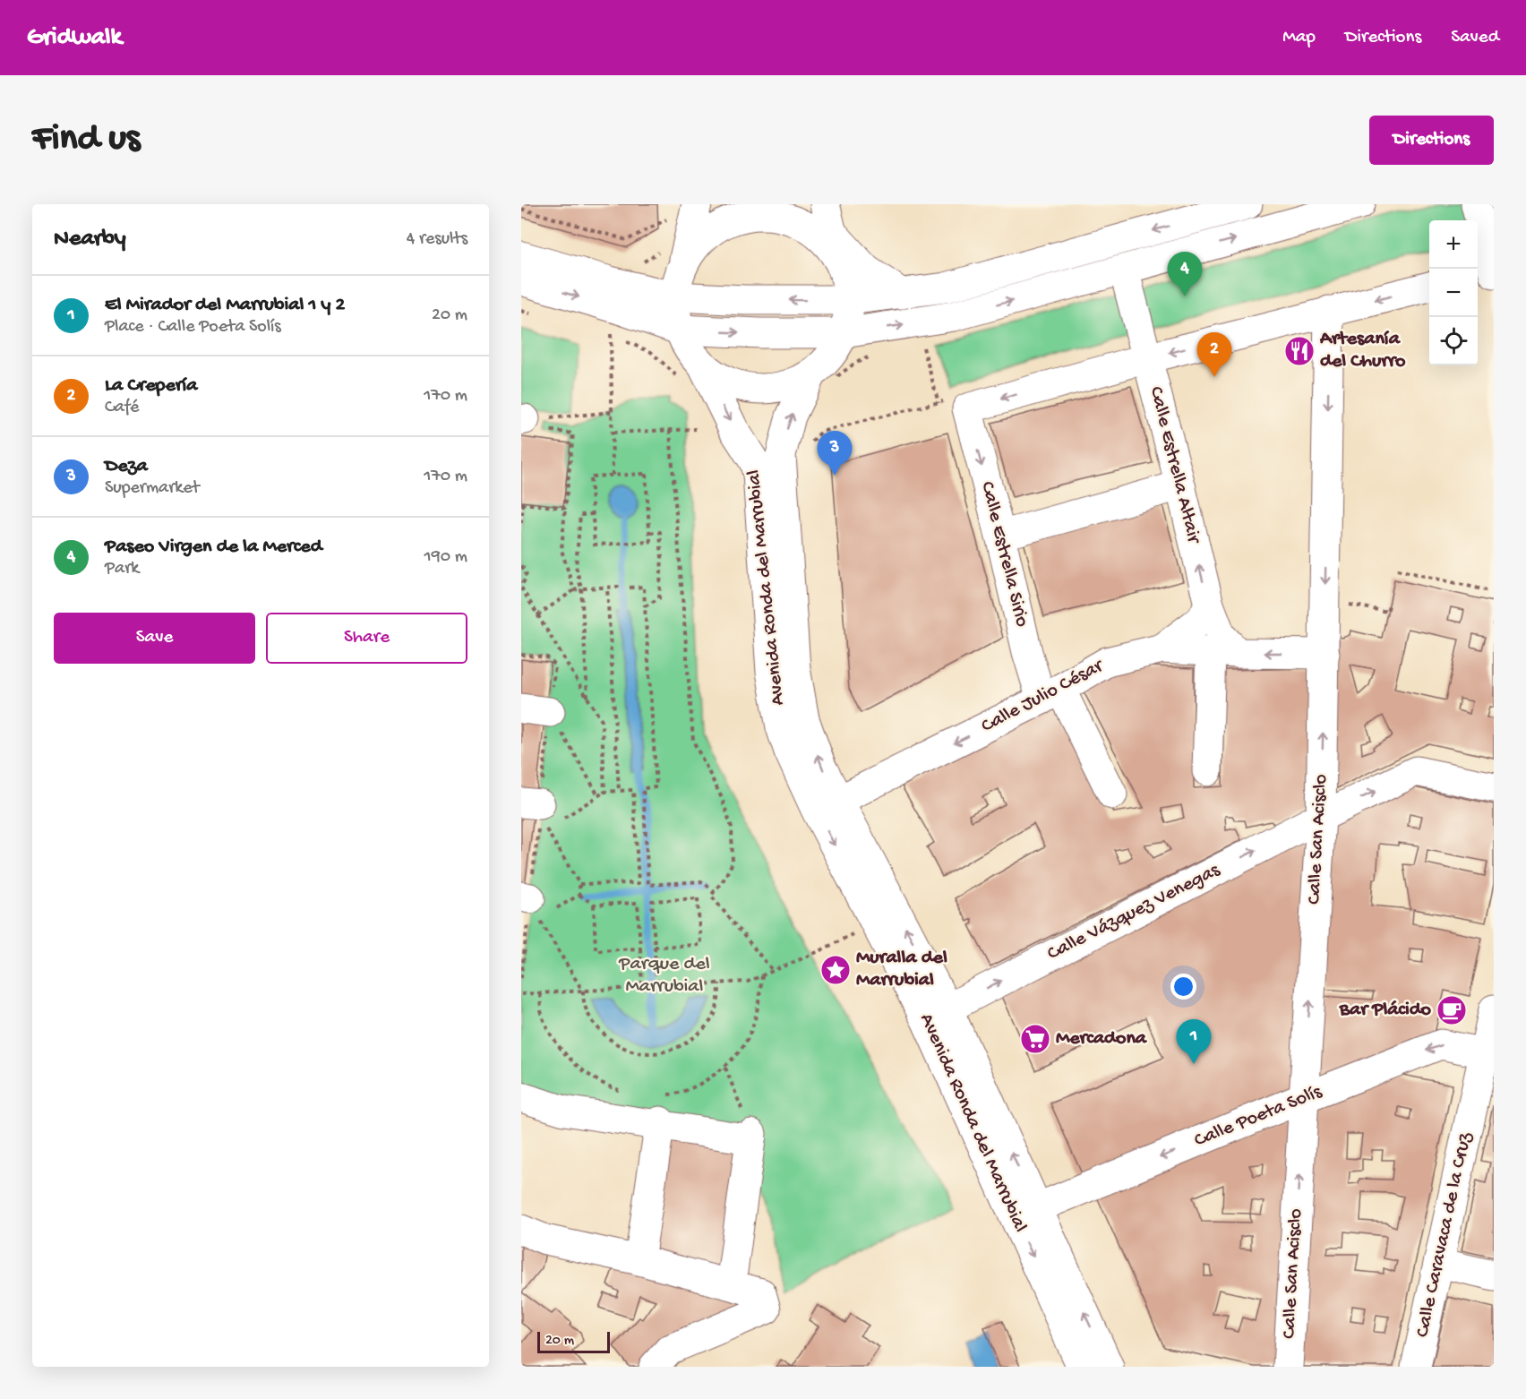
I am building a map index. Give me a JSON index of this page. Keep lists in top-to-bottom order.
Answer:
{
  "streets": {
    "street": [
      "Calle Estrella Altair",
      "Calle Estrella Sirio",
      "Avenida Ronda del Marrubial",
      "Calle Julio César",
      "Calle San Acisclo",
      "Calle Vázquez Venegas",
      "Calle Poeta Solís",
      "Calle Caravaca de la Cruz"
    ]
  },
  "crossings": [
    ["Calle Estrella Altair", "Calle Julio César"],
    ["Calle Estrella Sirio", "Calle Julio César"],
    ["Avenida Ronda del Marrubial", "Calle Julio César"],
    ["Avenida Ronda del Marrubial", "Calle Vázquez Venegas"],
    ["Avenida Ronda del Marrubial", "Calle Poeta Solís"],
    ["Calle Julio César", "Calle San Acisclo"],
    ["Calle San Acisclo", "Calle Vázquez Venegas"],
    ["Calle San Acisclo", "Calle Poeta Solís"],
    ["Calle Poeta Solís", "Calle Caravaca de la Cruz"]
  ],
  "one_way": ["Calle Julio César", "Calle Vázquez Venegas", "Calle Poeta Solís"],
  "parks": ["Parque del Marrubial"],
  "places": {
    "restaurant": ["Artesanía del Churro"],
    "place": ["Muralla del Marrubial"],
    "cafe": ["Bar Plácido"],
    "supermarket": ["Mercadona"]
  },
  "scale_bar": "20 m",
  "page": {
    "header": "Gridwalk",
    "nav": ["Map", "Directions", "Saved"],
    "buttons": [
      "Directions",
      ["Save", "Share"]
    ],
    "title": "Find us",
    "heading": ["Nearby", "4 results"],
    "map_buttons": ["+", "−"],
    "pins": [
      "4",
      "2",
      "3",
      "1"
    ],
    "list": [
      {
        "mark": "1",
        "name": "El Mirador del Marrubial 1 y 2",
        "note": "Place · Calle Poeta Solís",
        "value": "20 m"
      },
      {
        "mark": "2",
        "name": "La Crepería",
        "note": "Café",
        "value": "170 m"
      },
      {
        "mark": "3",
        "name": "Deza",
        "note": "Supermarket",
        "value": "170 m"
      },
      {
        "mark": "4",
        "name": "Paseo Virgen de la Merced",
        "note": "Park",
        "value": "190 m"
      }
    ],
    "scale": "20 m"
  }
}
